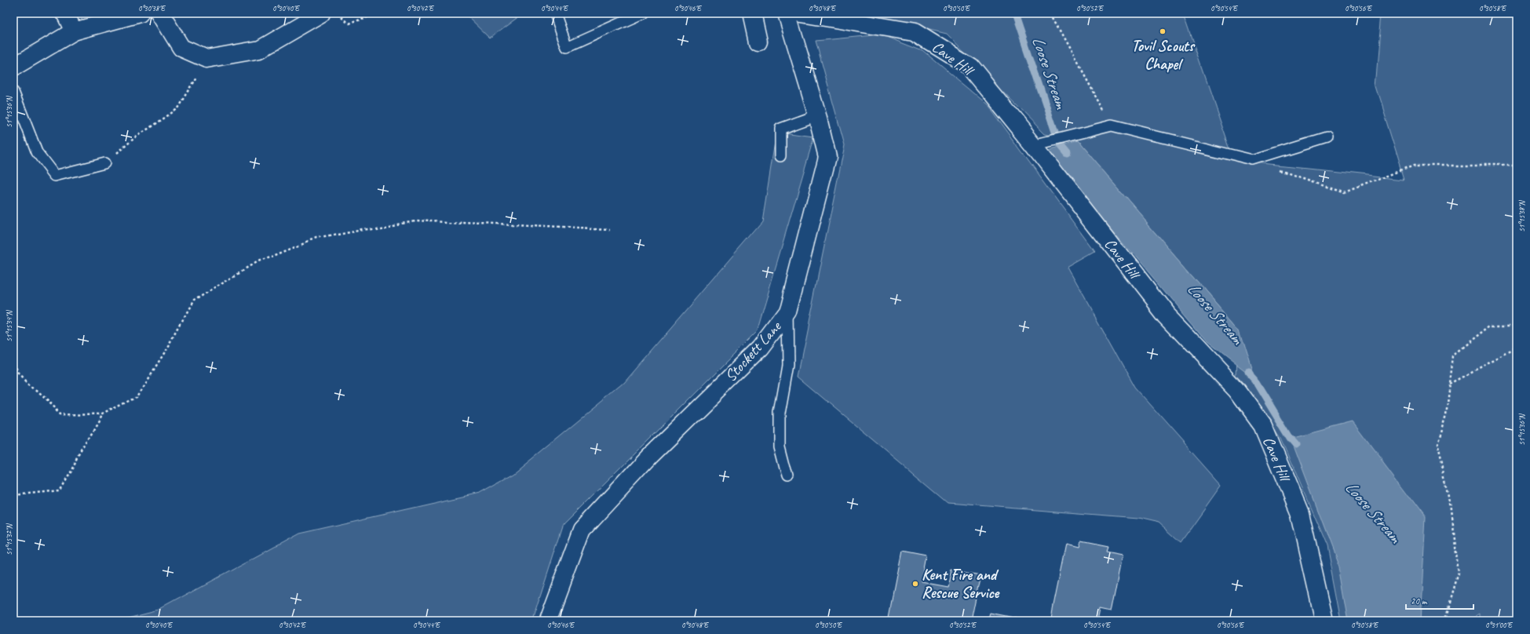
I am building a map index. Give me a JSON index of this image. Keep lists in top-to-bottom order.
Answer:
{
  "streets": {
    "street": ["Cave Hill", "Stockett Lane"]
  },
  "water": ["Loose Stream"],
  "places": ["Tovil Scouts Chapel", "Kent Fire and Rescue Service"],
  "scale_bar": "20 m",
  "coordinates": [
    "0°30'38\"E",
    "0°30'40\"E",
    "0°30'42\"E",
    "0°30'44\"E",
    "0°30'46\"E",
    "0°30'48\"E",
    "0°30'50\"E",
    "0°30'52\"E",
    "0°30'54\"E",
    "0°30'56\"E",
    "0°30'58\"E",
    "51°15'36\"N",
    "51°15'38\"N",
    "51°15'34\"N",
    "51°15'32\"N",
    "0°31'00\"E"
  ]
}
